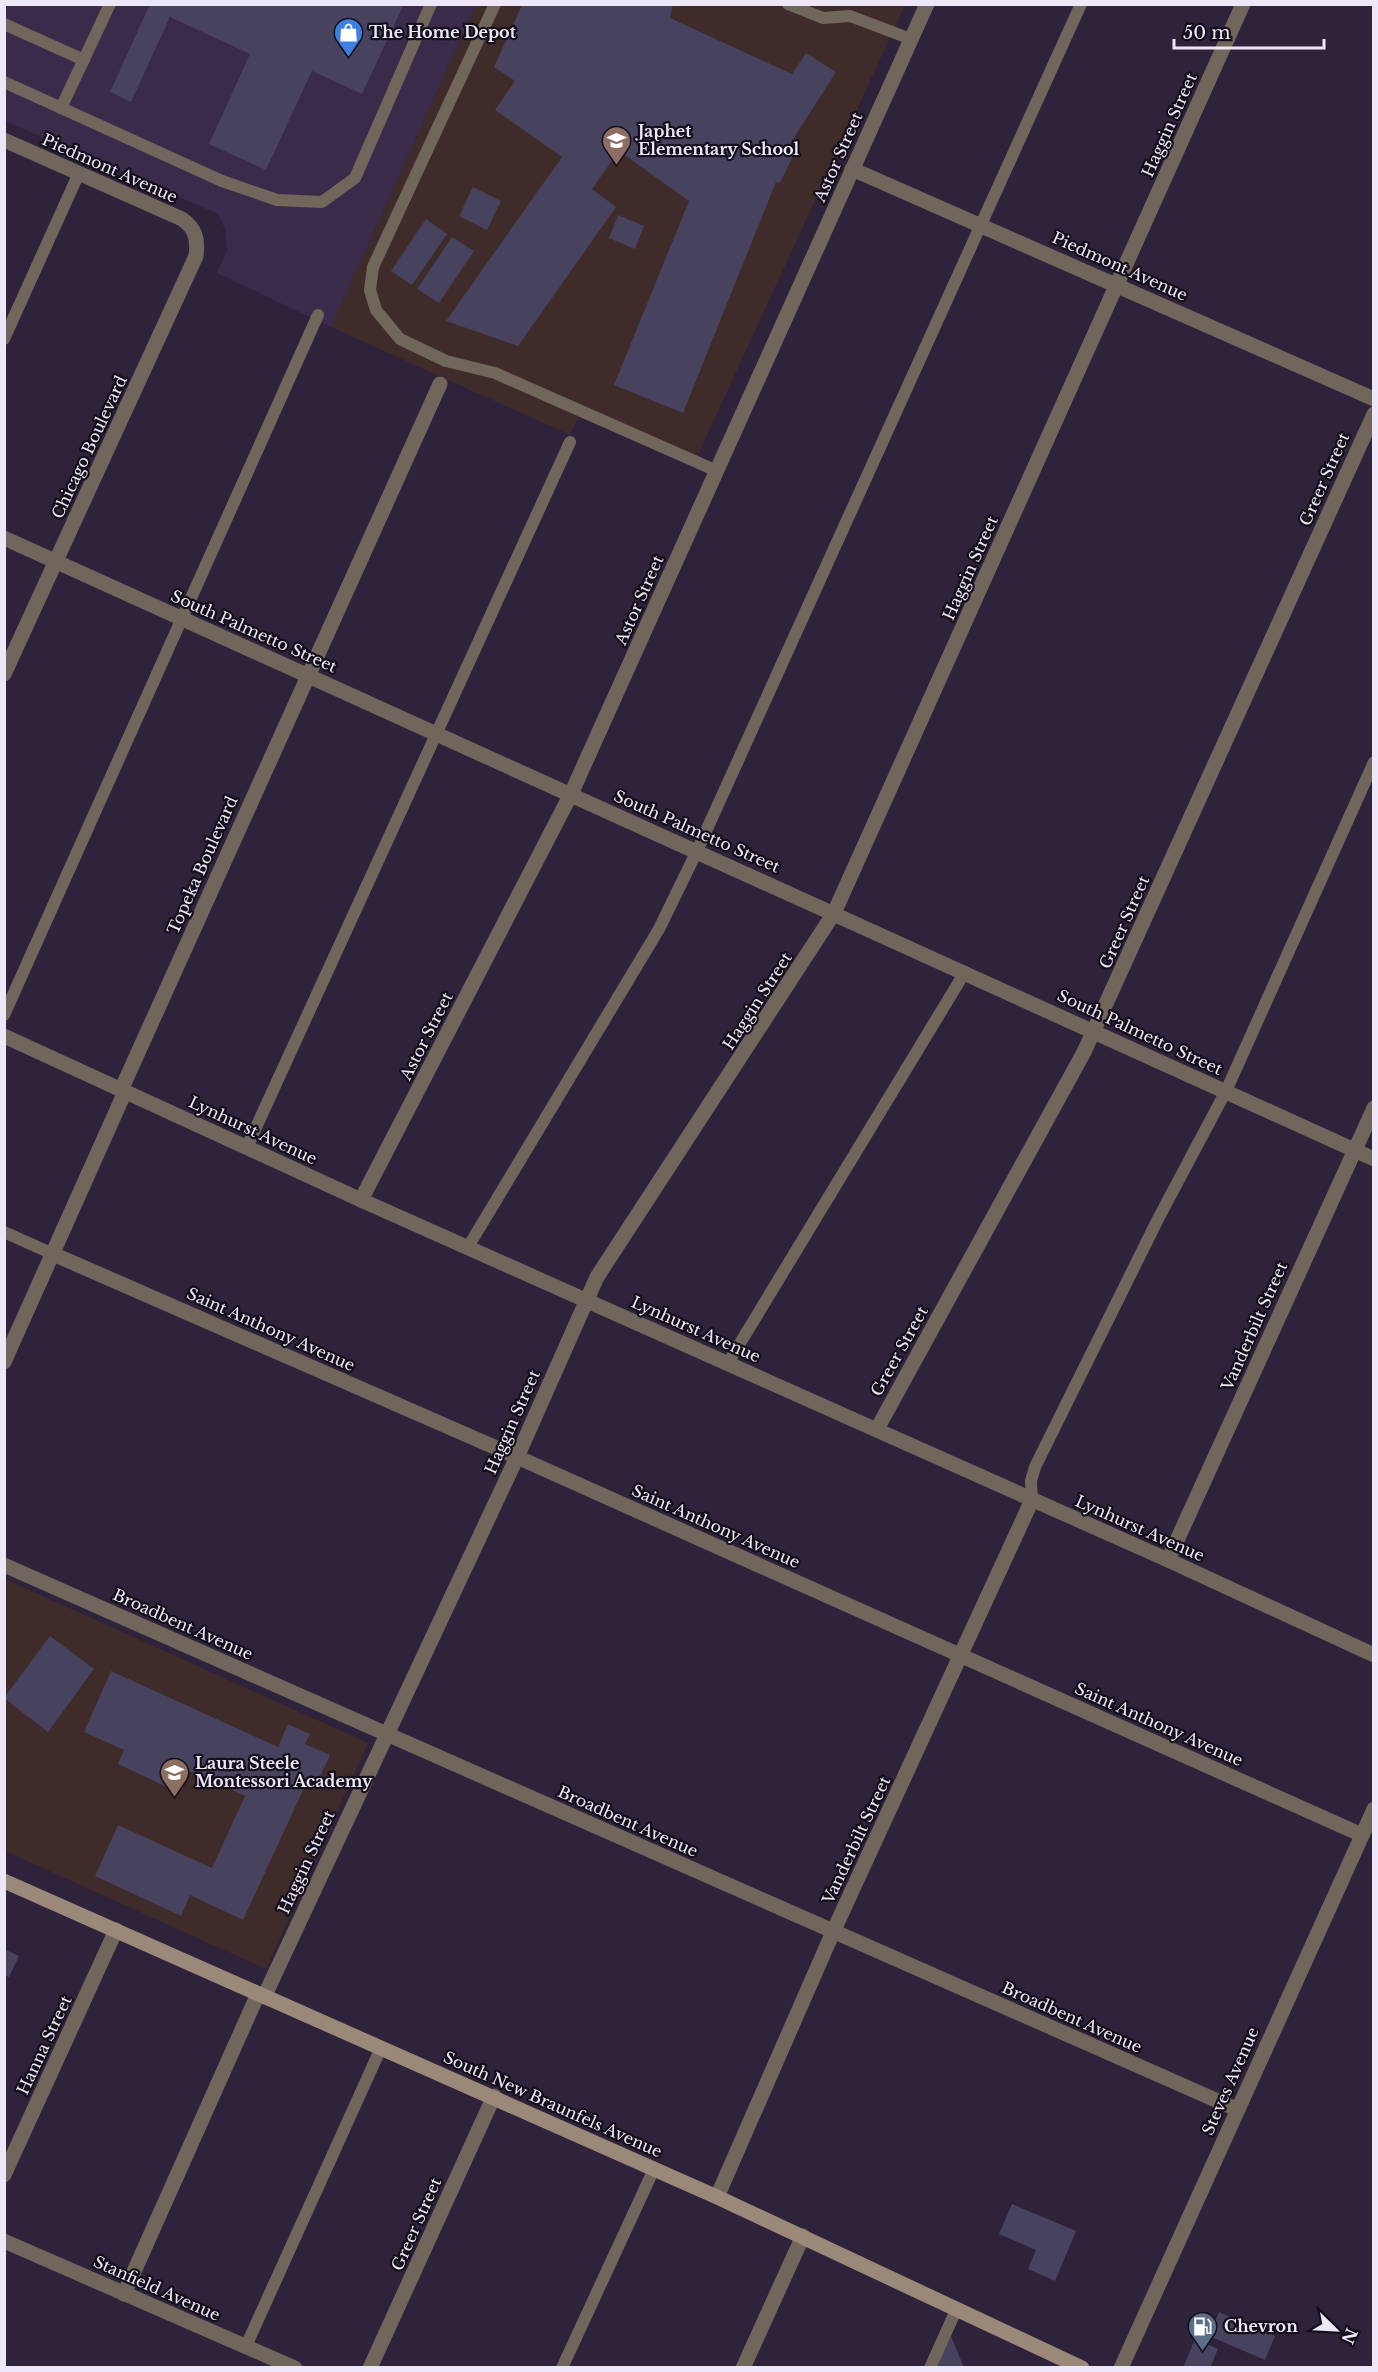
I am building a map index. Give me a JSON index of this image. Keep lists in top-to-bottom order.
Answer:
{
  "streets": {
    "main road": ["South New Braunfels Avenue"],
    "street": [
      "Haggin Street",
      "Astor Street",
      "Piedmont Avenue",
      "Chicago Boulevard",
      "Greer Street",
      "South Palmetto Street",
      "Topeka Boulevard",
      "Lynhurst Avenue",
      "Vanderbilt Street",
      "Saint Anthony Avenue",
      "Broadbent Avenue",
      "Hanna Street",
      "Steves Avenue",
      "Stanfield Avenue"
    ]
  },
  "crossings": [
    ["Haggin Street", "Piedmont Avenue"],
    ["Haggin Street", "South Palmetto Street"],
    ["Haggin Street", "Lynhurst Avenue"],
    ["Haggin Street", "Saint Anthony Avenue"],
    ["Haggin Street", "Broadbent Avenue"],
    ["Haggin Street", "South New Braunfels Avenue"],
    ["Haggin Street", "Stanfield Avenue"],
    ["Astor Street", "Piedmont Avenue"],
    ["Astor Street", "South Palmetto Street"],
    ["Astor Street", "Lynhurst Avenue"],
    ["Piedmont Avenue", "Chicago Boulevard"],
    ["Chicago Boulevard", "South Palmetto Street"],
    ["Greer Street", "South Palmetto Street"],
    ["Greer Street", "Lynhurst Avenue"],
    ["Greer Street", "South New Braunfels Avenue"],
    ["South Palmetto Street", "Topeka Boulevard"],
    ["South Palmetto Street", "Vanderbilt Street"],
    ["Topeka Boulevard", "Lynhurst Avenue"],
    ["Topeka Boulevard", "Saint Anthony Avenue"],
    ["Lynhurst Avenue", "Vanderbilt Street"],
    ["Vanderbilt Street", "Saint Anthony Avenue"],
    ["Vanderbilt Street", "Broadbent Avenue"],
    ["Vanderbilt Street", "South New Braunfels Avenue"],
    ["Saint Anthony Avenue", "Steves Avenue"],
    ["Broadbent Avenue", "Steves Avenue"],
    ["Hanna Street", "South New Braunfels Avenue"]
  ],
  "places": {
    "shop": ["The Home Depot"],
    "school or university": ["Japhet Elementary School", "Laura Steele Montessori Academy"],
    "fuel station": ["Chevron"]
  },
  "scale_bar": "50 m",
  "north": "bottom right"
}
